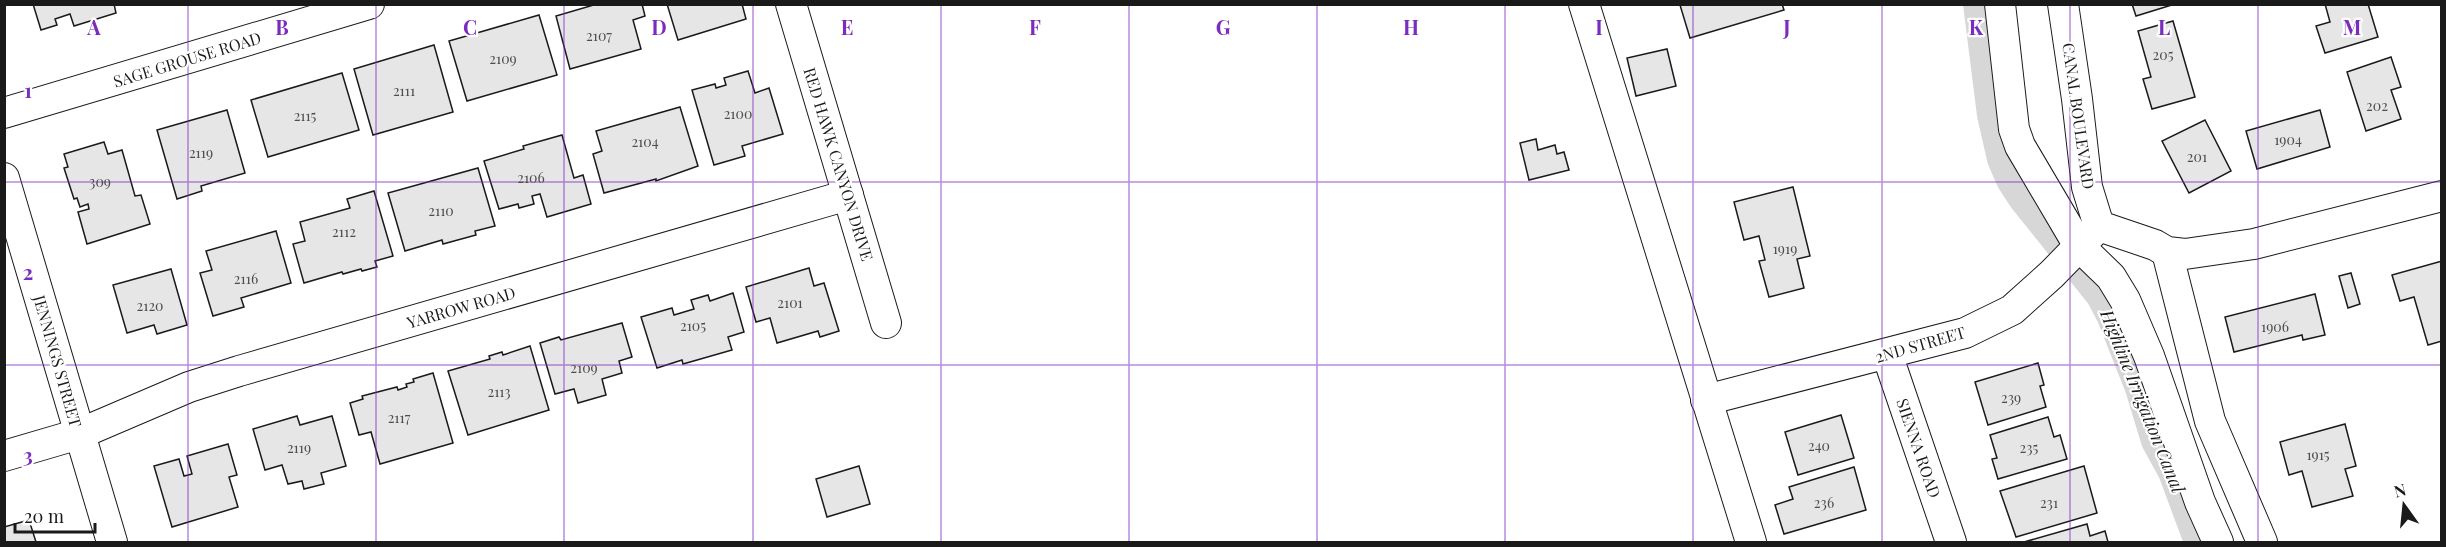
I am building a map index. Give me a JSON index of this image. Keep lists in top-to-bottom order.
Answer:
{
  "streets": {
    "street": [
      "SAGE GROUSE ROAD",
      "CANAL BOULEVARD",
      "RED HAWK CANYON DRIVE",
      "YARROW ROAD",
      "2ND STREET",
      "JENNINGS STREET",
      "SIENNA ROAD"
    ]
  },
  "crossings": [
    ["CANAL BOULEVARD", "2ND STREET"],
    ["RED HAWK CANYON DRIVE", "YARROW ROAD"],
    ["YARROW ROAD", "JENNINGS STREET"],
    ["2ND STREET", "SIENNA ROAD"]
  ],
  "water": ["Highline Irrigation Canal"],
  "house_numbers": [
    "2107",
    "205",
    "2109",
    "2111",
    "202",
    "2100",
    "2115",
    "1904",
    "2104",
    "2119",
    "201",
    "2106",
    "309",
    "2110",
    "2112",
    "1919",
    "2116",
    "2101",
    "2120",
    "2105",
    "1906",
    "2109",
    "2113",
    "239",
    "2117",
    "240",
    "2119",
    "235",
    "1915",
    "236",
    "231"
  ],
  "scale_bar": "20 m",
  "north": "top",
  "grid": {
    "columns": [
      "A",
      "B",
      "C",
      "D",
      "E",
      "F",
      "G",
      "H",
      "I",
      "J",
      "K",
      "L",
      "M"
    ],
    "rows": ["1", "2", "3"]
  }
}
